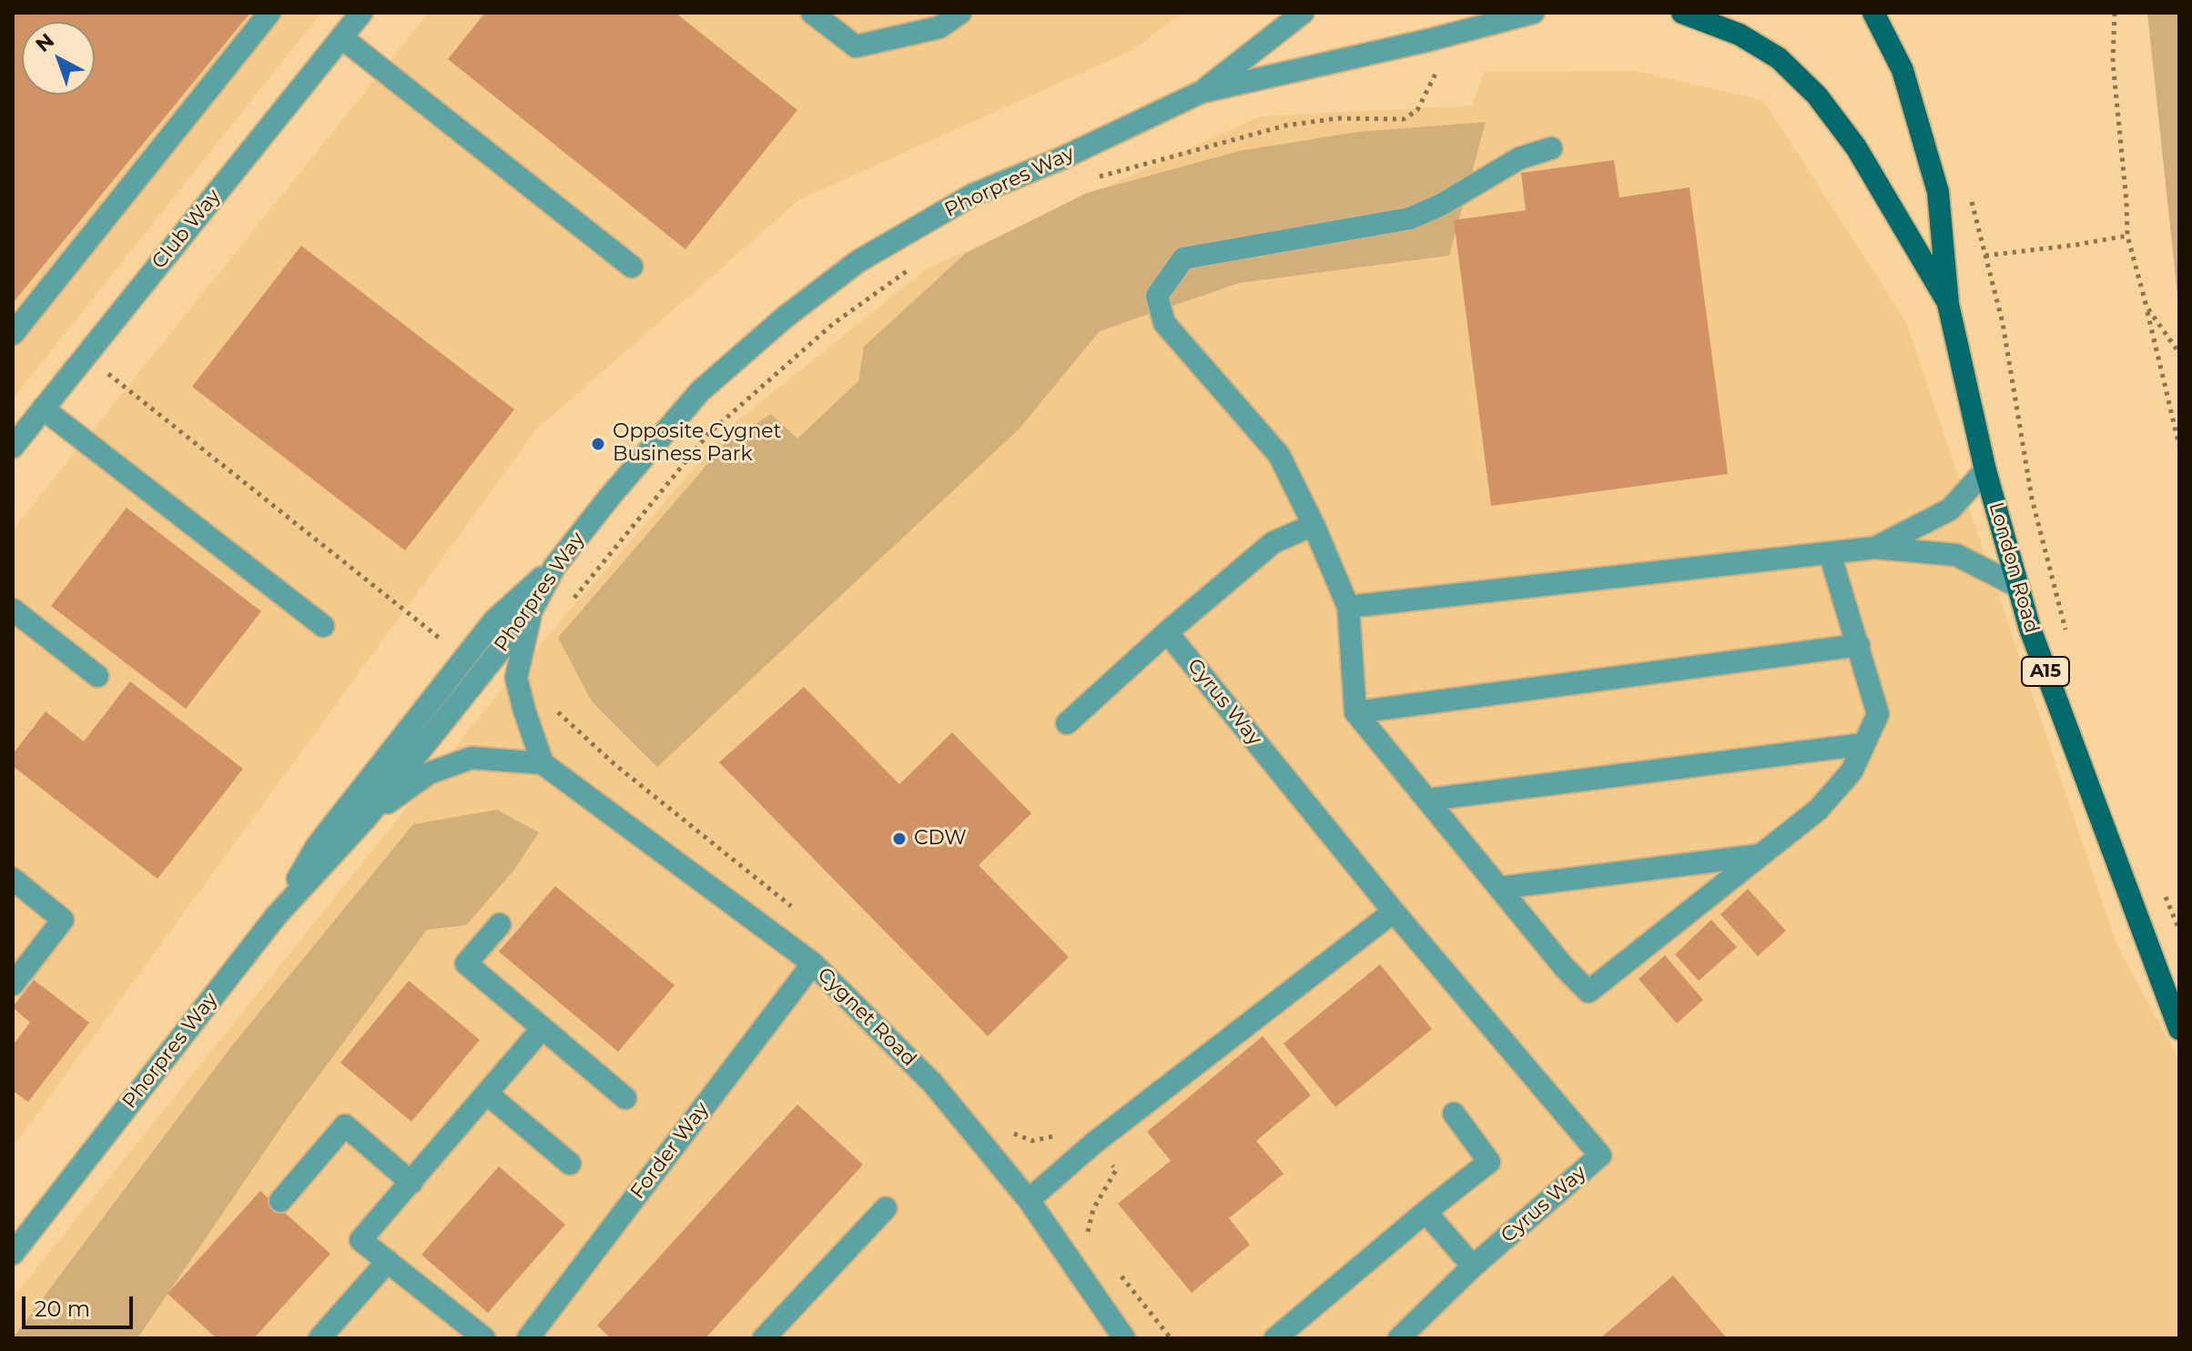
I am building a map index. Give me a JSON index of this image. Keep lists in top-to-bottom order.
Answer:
{
  "streets": {
    "main road": ["London Road", "A15"],
    "street": [
      "Phorpres Way",
      "Club Way",
      "Cyrus Way",
      "Cygnet Road",
      "Forder Way"
    ]
  },
  "crossings": [
    ["Cygnet Road", "Forder Way"]
  ],
  "places": ["Opposite Cygnet Business Park", "CDW"],
  "scale_bar": "20 m",
  "north": "top left"
}
